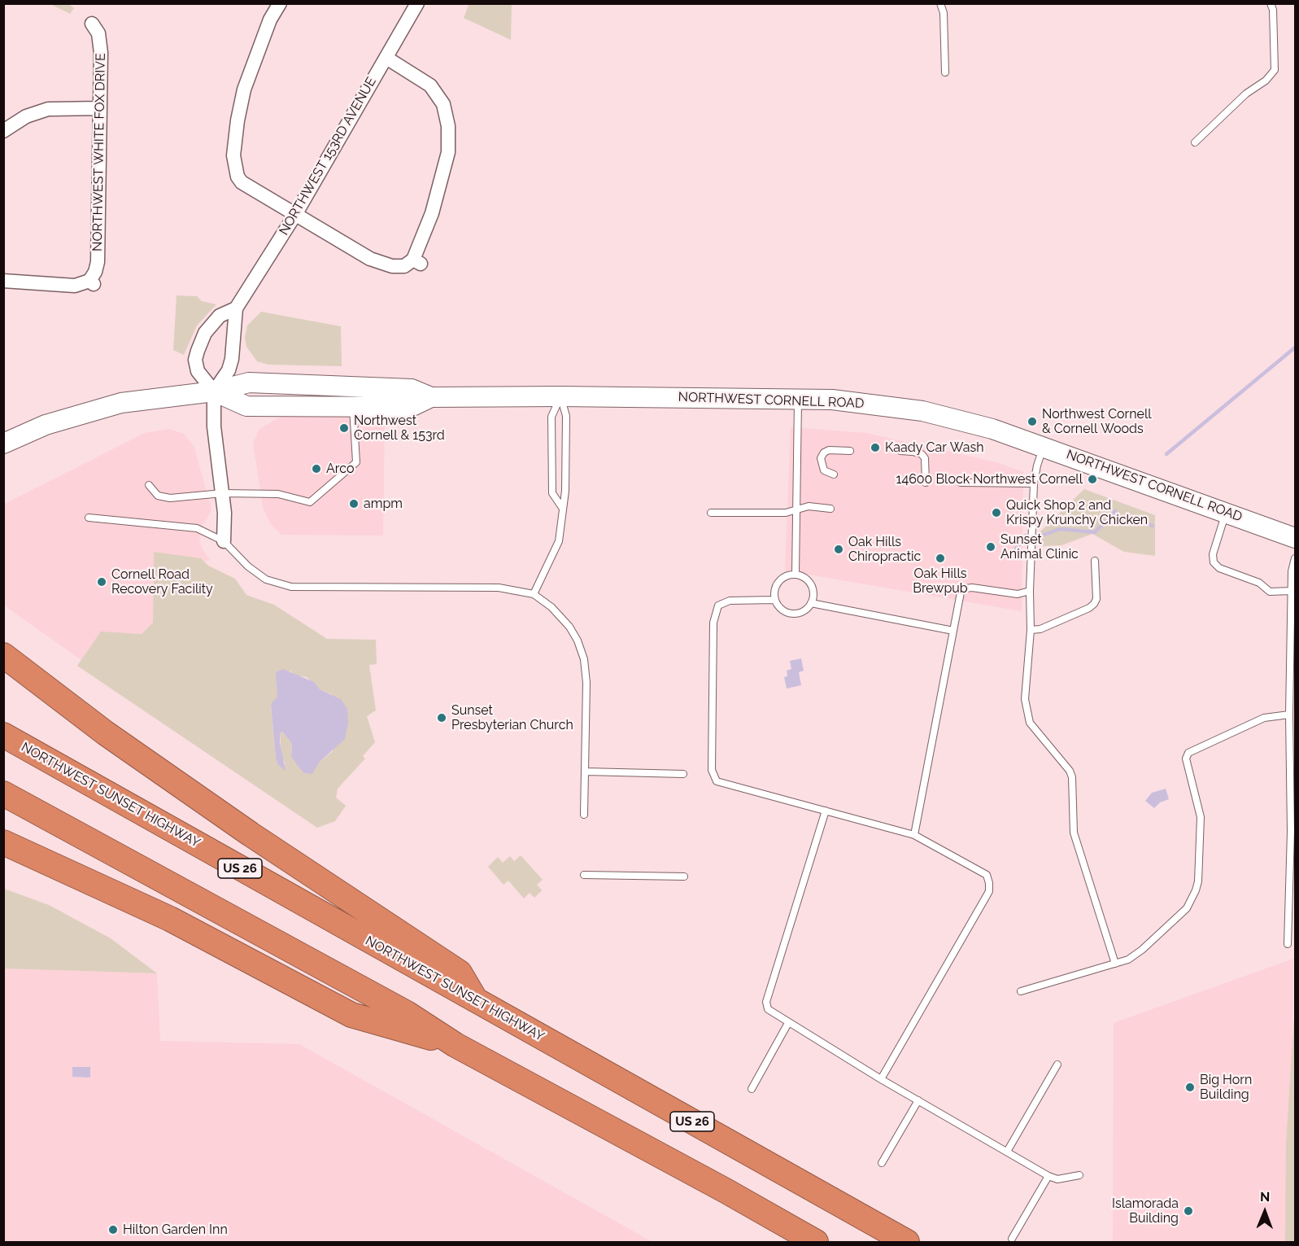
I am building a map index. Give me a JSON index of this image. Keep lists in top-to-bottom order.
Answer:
{
  "streets": {
    "highway": ["NORTHWEST SUNSET HIGHWAY", "US 26"],
    "main road": ["NORTHWEST CORNELL ROAD"],
    "street": ["NORTHWEST WHITE FOX DRIVE", "NORTHWEST 153RD AVENUE"]
  },
  "crossings": [
    ["NORTHWEST 153RD AVENUE", "NORTHWEST CORNELL ROAD"]
  ],
  "places": [
    "Northwest Cornell & Cornell Woods",
    "Northwest Cornell & 153rd",
    "Kaady Car Wash",
    "Arco",
    "14600 Block Northwest Cornell",
    "ampm",
    "Quick Shop 2 and Krispy Krunchy Chicken",
    "Sunset Animal Clinic",
    "Oak Hills Chiropractic",
    "Oak Hills Brewpub",
    "Cornell Road Recovery Facility",
    "Sunset Presbyterian Church",
    "Big Horn Building",
    "Islamorada Building",
    "Hilton Garden Inn"
  ],
  "north": "top"
}
